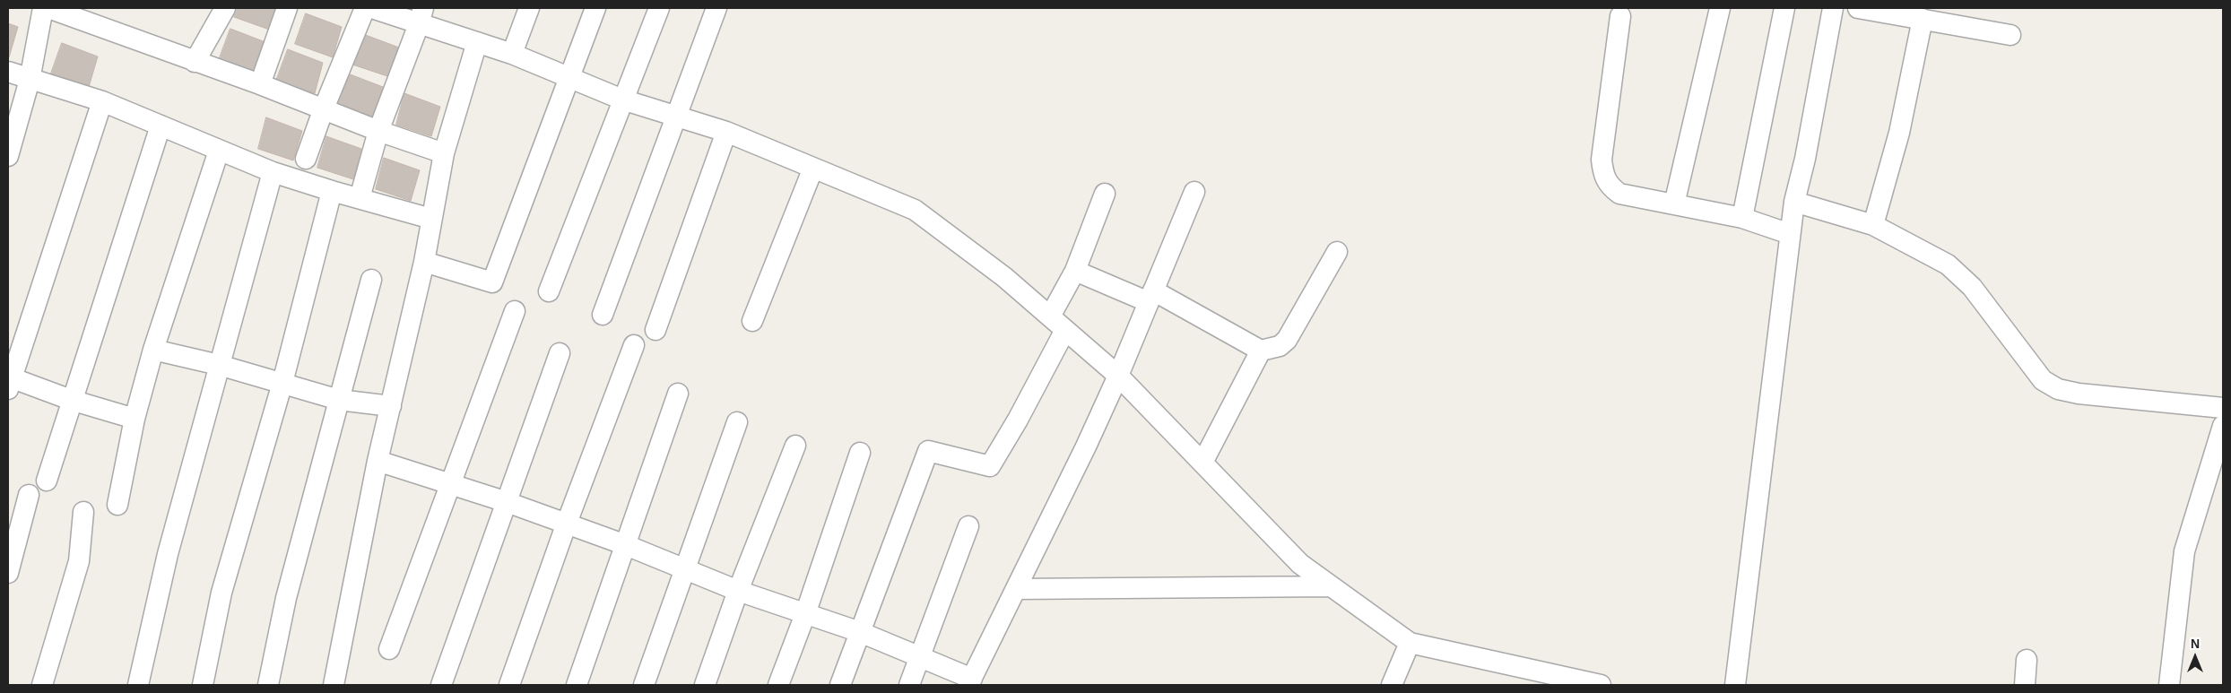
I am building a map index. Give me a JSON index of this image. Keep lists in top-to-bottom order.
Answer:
{
  "north": "top"
}
